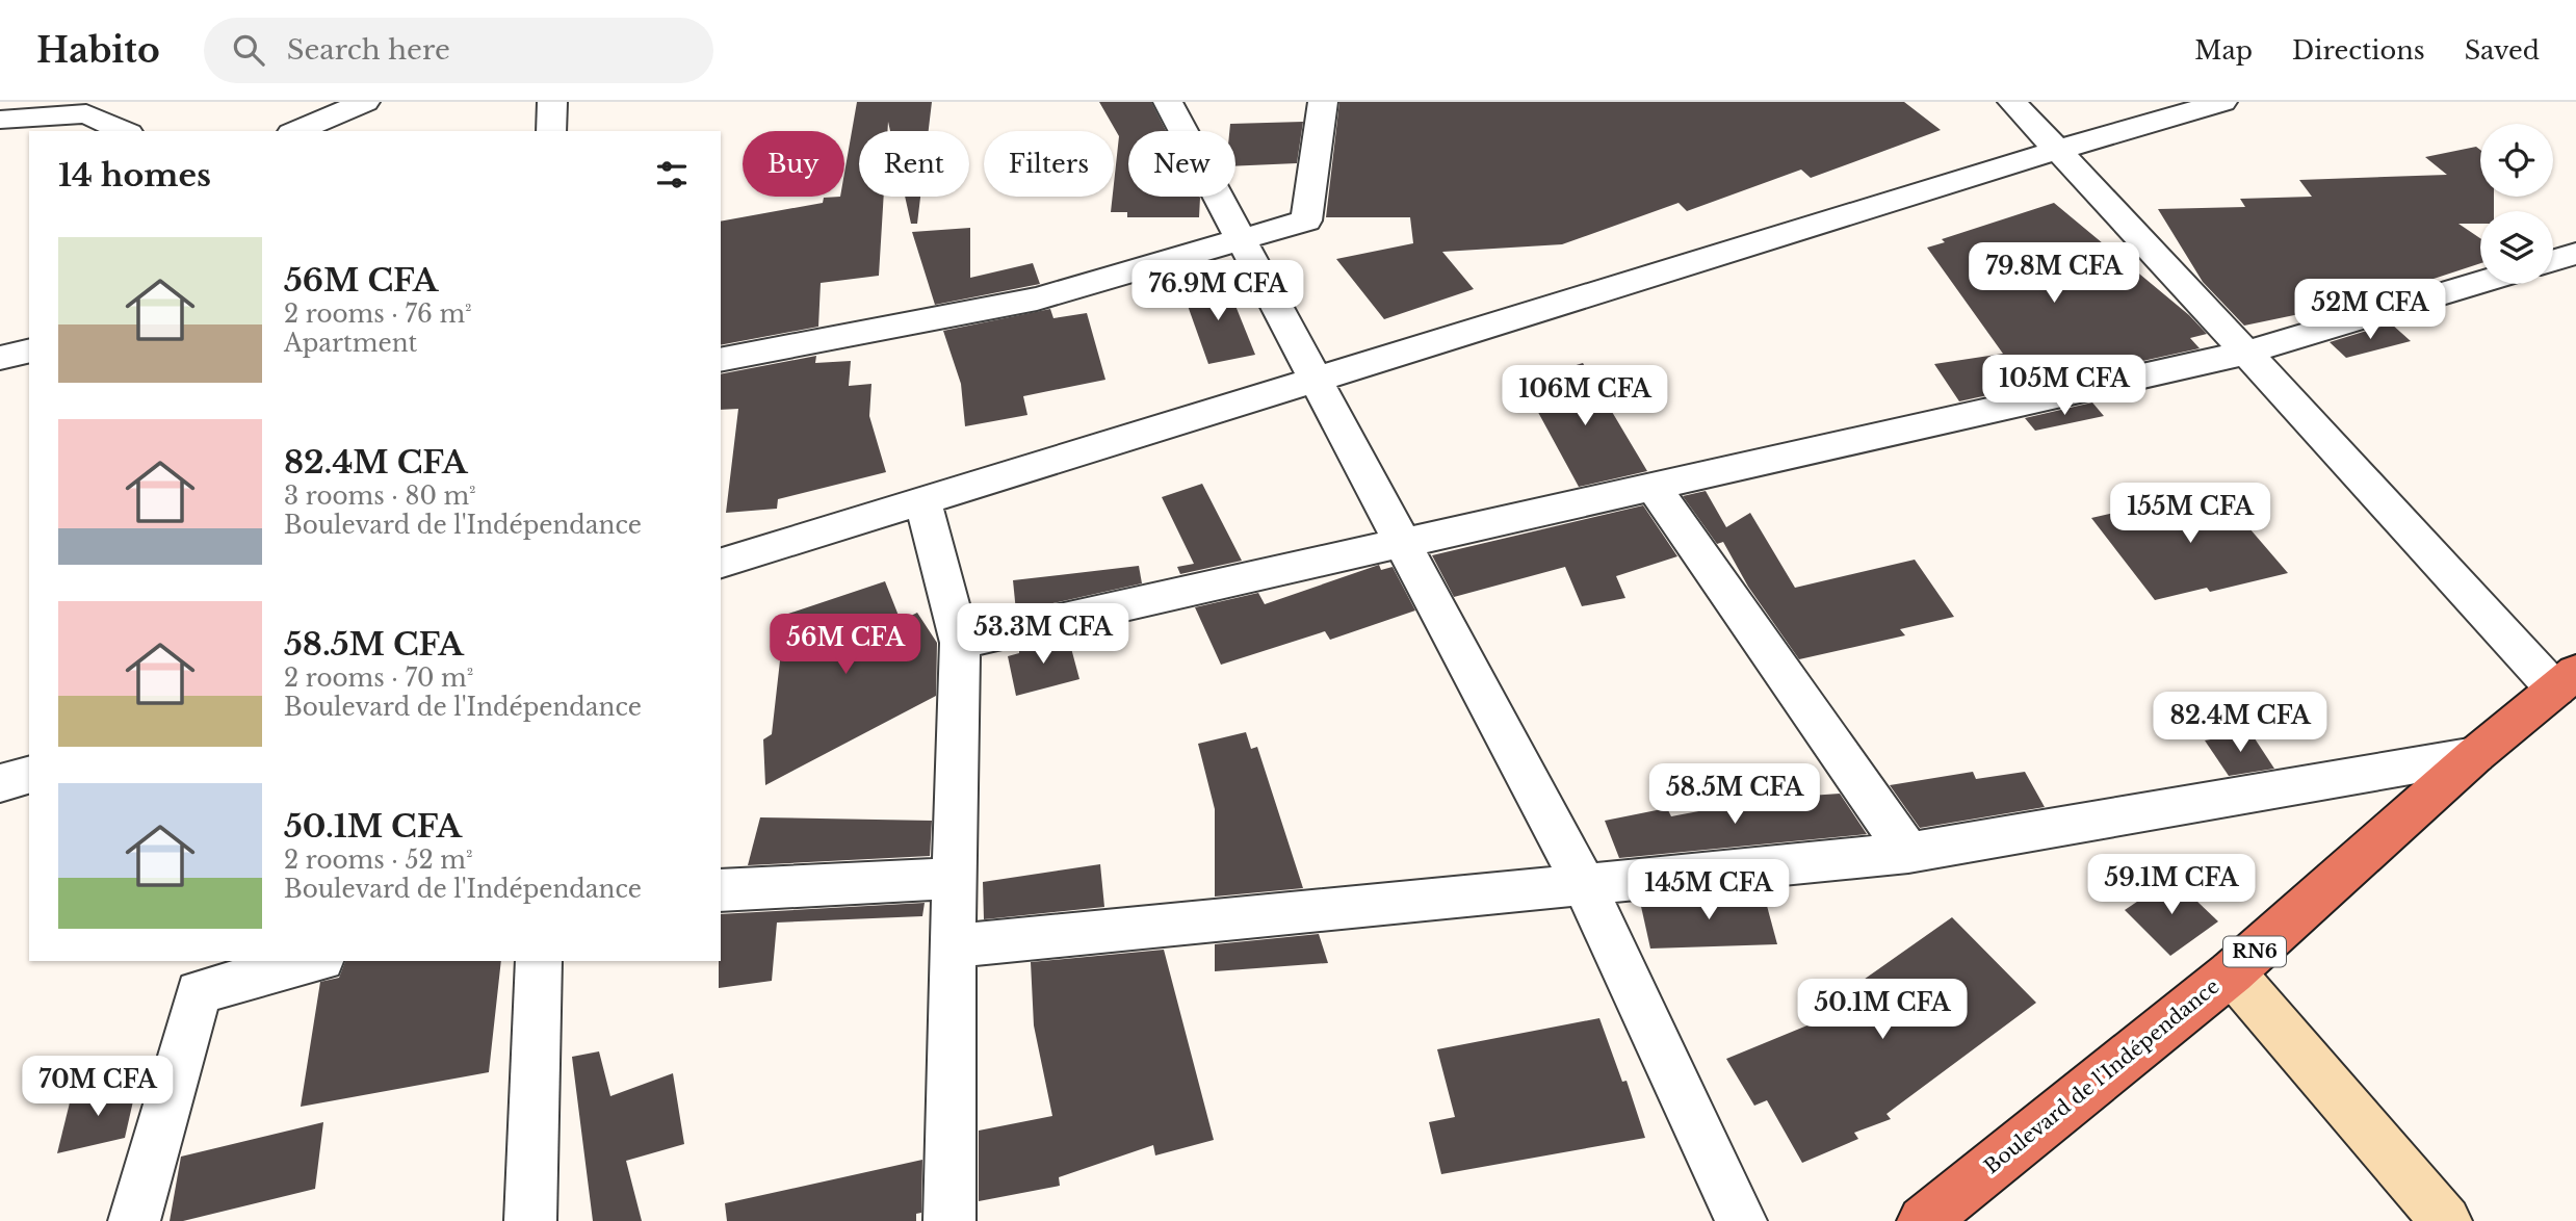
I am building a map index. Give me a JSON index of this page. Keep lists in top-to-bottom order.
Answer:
{
  "streets": {
    "highway": ["RN6", "Boulevard de l'Indépendance"]
  },
  "page": {
    "header": "Habito",
    "search": "Search here",
    "nav": ["Map", "Directions", "Saved"],
    "chip": [
      "Buy",
      "Rent",
      "Filters",
      "New"
    ],
    "heading": "14 homes",
    "list": [
      {
        "name": "56M CFA",
        "note": "2 rooms · 76 m² · Apartment"
      },
      {
        "name": "82.4M CFA",
        "note": "3 rooms · 80 m² · Boulevard de l'Indépendance"
      },
      {
        "name": "58.5M CFA",
        "note": "2 rooms · 70 m² · Boulevard de l'Indépendance"
      },
      {
        "name": "50.1M CFA",
        "note": "2 rooms · 52 m² · Boulevard de l'Indépendance"
      }
    ],
    "price": [
      "79.8M CFA",
      "76.9M CFA",
      "52M CFA",
      "105M CFA",
      "106M CFA",
      "155M CFA",
      "53.3M CFA",
      "56M CFA",
      "82.4M CFA",
      "58.5M CFA",
      "59.1M CFA",
      "145M CFA",
      "50.1M CFA",
      "70M CFA"
    ]
  }
}
